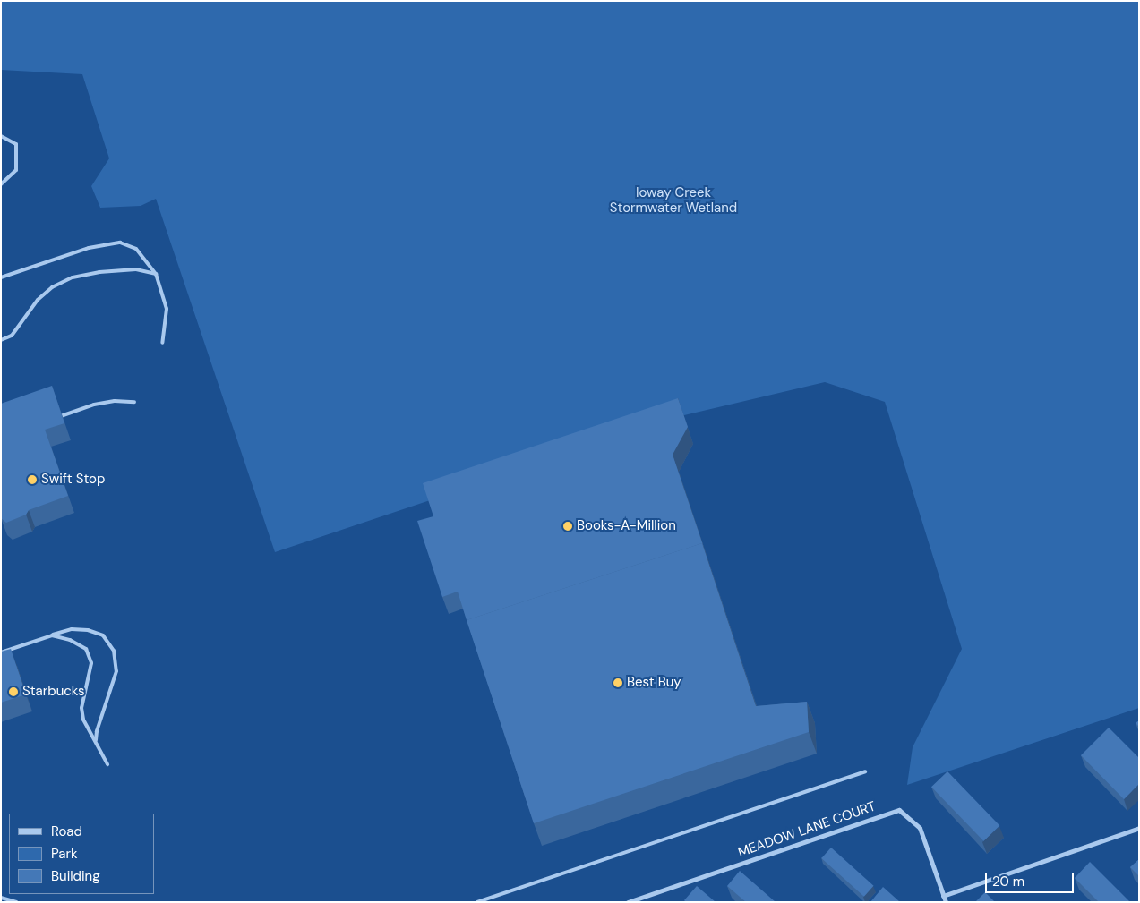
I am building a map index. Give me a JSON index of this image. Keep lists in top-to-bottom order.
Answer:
{
  "streets": {
    "street": ["MEADOW LANE COURT"]
  },
  "parks": ["Ioway Creek Stormwater Wetland"],
  "places": [
    "Swift Stop",
    "Books-A-Million",
    "Best Buy",
    "Starbucks"
  ],
  "legend": ["Road", "Park", "Building"],
  "scale_bar": "20 m"
}
